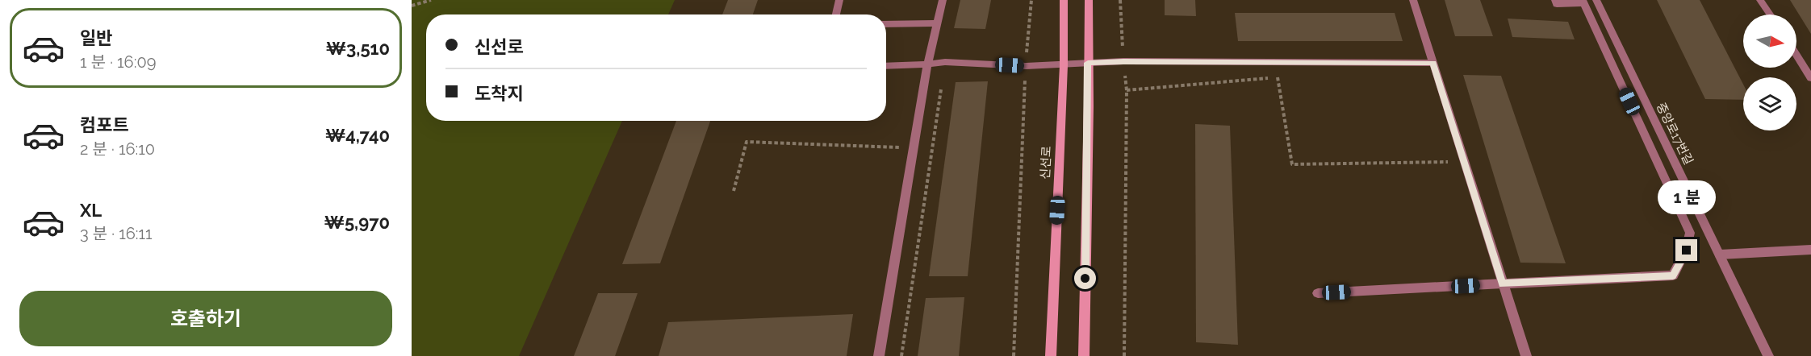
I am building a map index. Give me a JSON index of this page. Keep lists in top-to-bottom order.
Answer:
{
  "streets": {
    "main road": ["신선로"],
    "street": ["중앙로17번길"]
  },
  "north": "right",
  "page": {
    "list": [
      {
        "name": "일반",
        "note": "1 분 · 16:09",
        "value": "₩3,510"
      },
      {
        "name": "컴포트",
        "note": "2 분 · 16:10",
        "value": "₩4,740"
      },
      {
        "name": "XL",
        "note": "3 분 · 16:11",
        "value": "₩5,970"
      }
    ],
    "banner": ["신선로", "도착지"],
    "bubble": "1 분",
    "buttons": "호출하기"
  }
}
